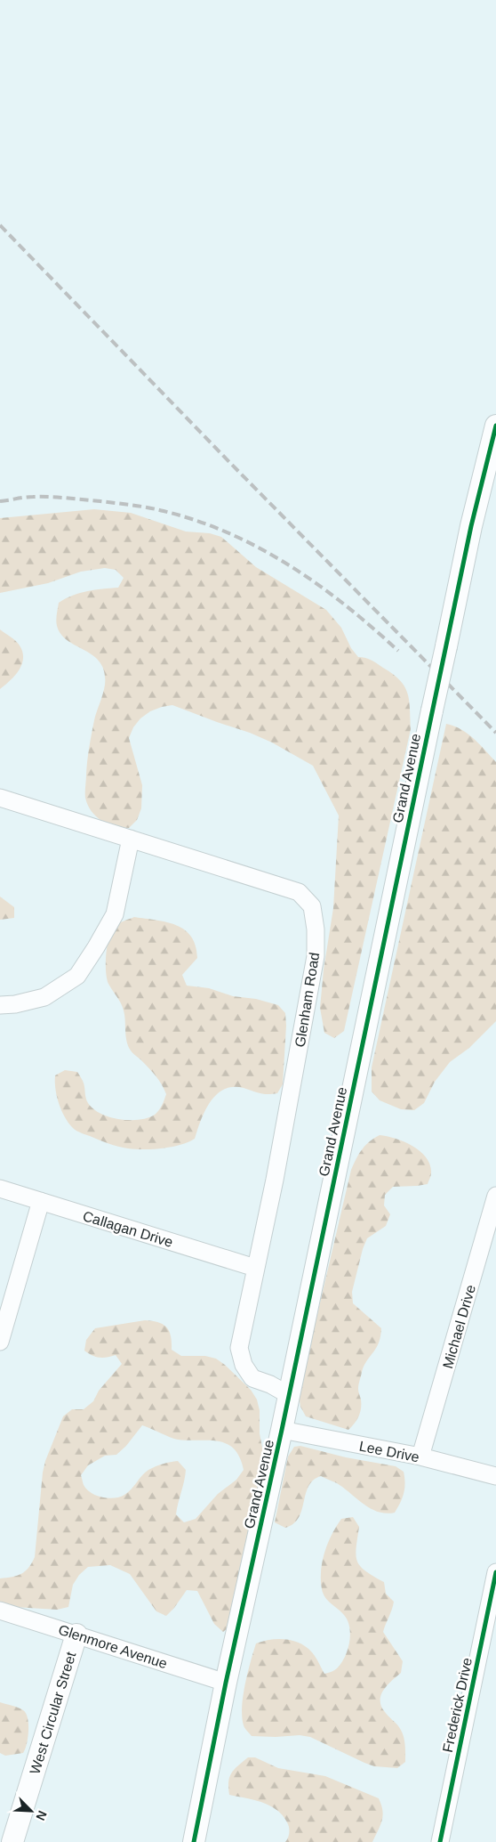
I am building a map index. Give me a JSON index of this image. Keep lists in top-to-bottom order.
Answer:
{
  "streets": {
    "street": [
      "Grand Avenue",
      "Glenham Road",
      "Callagan Drive",
      "Michael Drive",
      "Lee Drive",
      "Glenmore Avenue",
      "Frederick Drive",
      "West Circular Street"
    ]
  },
  "crossings": [
    ["Grand Avenue", "Glenham Road"],
    ["Grand Avenue", "Lee Drive"],
    ["Grand Avenue", "Glenmore Avenue"],
    ["Glenham Road", "Callagan Drive"],
    ["Michael Drive", "Lee Drive"],
    ["Glenmore Avenue", "West Circular Street"]
  ],
  "north": "bottom right"
}
